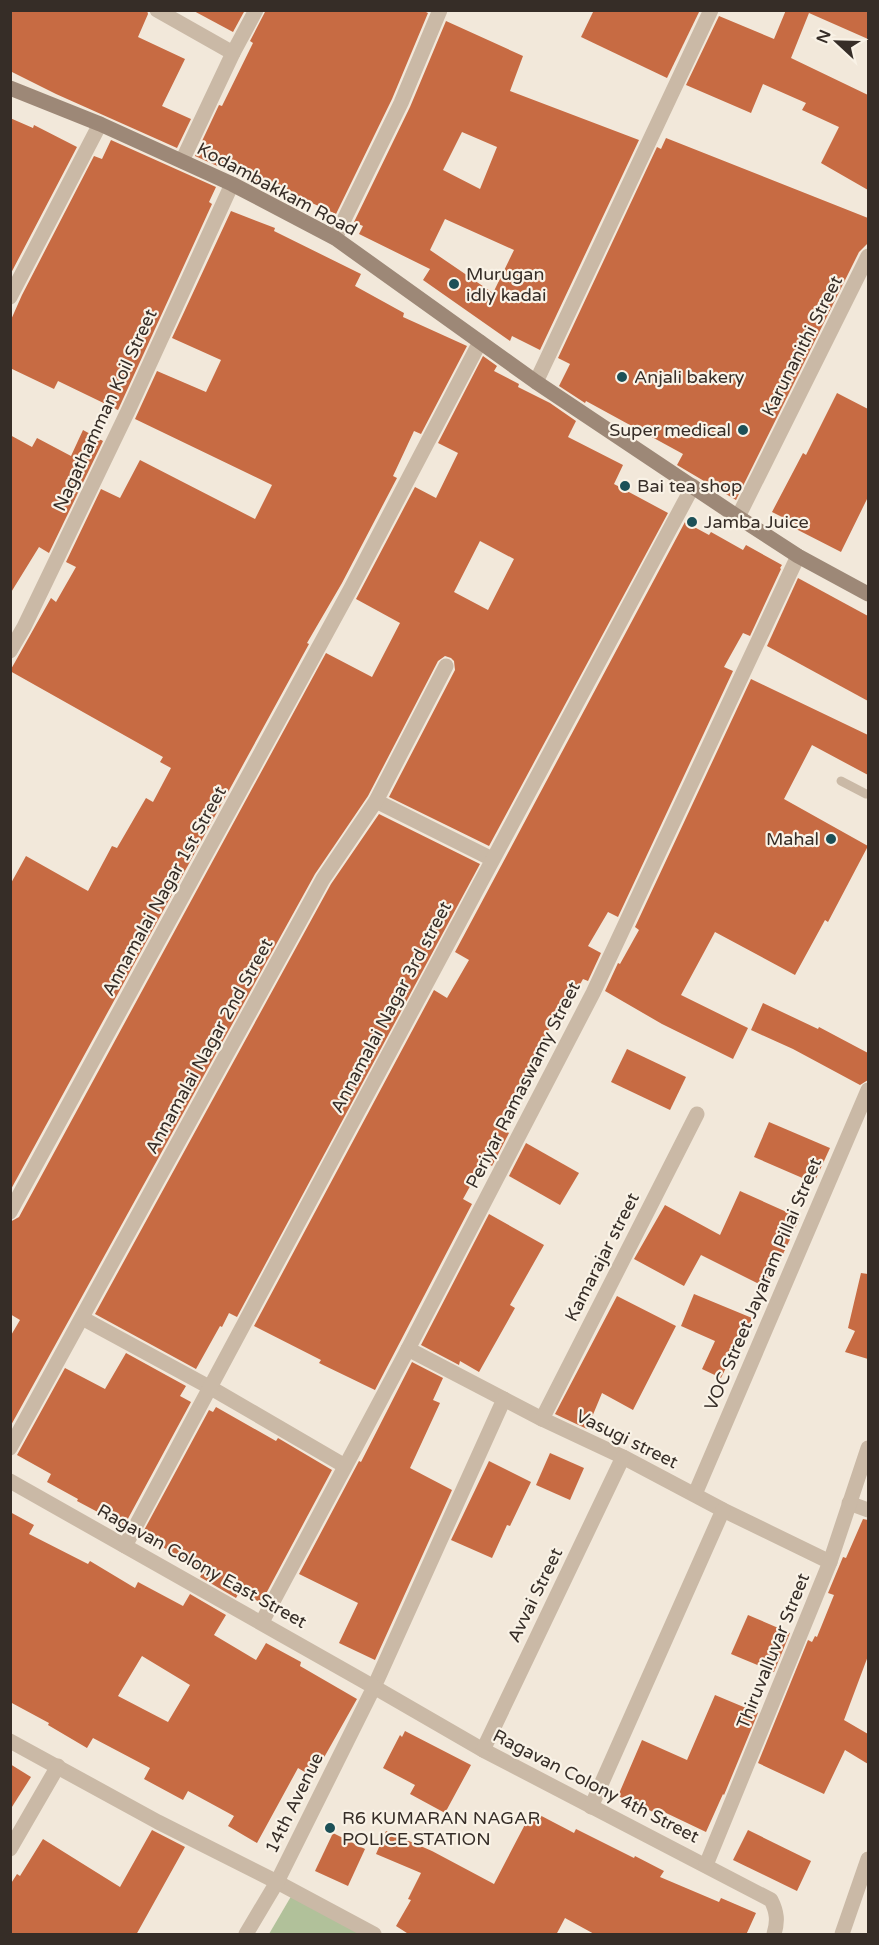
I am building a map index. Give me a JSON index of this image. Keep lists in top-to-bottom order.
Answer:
{
  "streets": {
    "main road": ["Kodambakkam Road"],
    "street": [
      "Karunanithi Street",
      "Nagathamman Koil Street",
      "Annamalai Nagar 1st Street",
      "Annamalai Nagar 3rd street",
      "Annamalai Nagar 2nd Street",
      "Periyar Ramaswamy Street",
      "Kamarajar street",
      "VOC Street Jayaram Pillai Street",
      "Vasugi street",
      "Ragavan Colony East Street",
      "Avvai Street",
      "Thiruvalluvar Street",
      "Ragavan Colony 4th Street",
      "14th Avenue"
    ]
  },
  "crossings": [
    ["Kodambakkam Road", "Karunanithi Street"],
    ["Kodambakkam Road", "Nagathamman Koil Street"],
    ["Kodambakkam Road", "Annamalai Nagar 1st Street"],
    ["Kodambakkam Road", "Annamalai Nagar 3rd street"],
    ["Kodambakkam Road", "Periyar Ramaswamy Street"],
    ["Annamalai Nagar 3rd street", "Ragavan Colony East Street"],
    ["Periyar Ramaswamy Street", "Vasugi street"],
    ["Periyar Ramaswamy Street", "Ragavan Colony East Street"],
    ["Kamarajar street", "Vasugi street"],
    ["VOC Street Jayaram Pillai Street", "Vasugi street"],
    ["Vasugi street", "Avvai Street"],
    ["Vasugi street", "Thiruvalluvar Street"],
    ["Vasugi street", "14th Avenue"],
    ["Ragavan Colony East Street", "Ragavan Colony 4th Street"],
    ["Ragavan Colony East Street", "14th Avenue"],
    ["Avvai Street", "Ragavan Colony 4th Street"],
    ["Thiruvalluvar Street", "Ragavan Colony 4th Street"],
    ["Ragavan Colony 4th Street", "14th Avenue"]
  ],
  "places": [
    "Murugan idly kadai",
    "Anjali bakery",
    "Super medical",
    "Bai tea shop",
    "Jamba Juice",
    "Mahal",
    "R6 KUMARAN NAGAR POLICE STATION"
  ],
  "north": "left"
}
